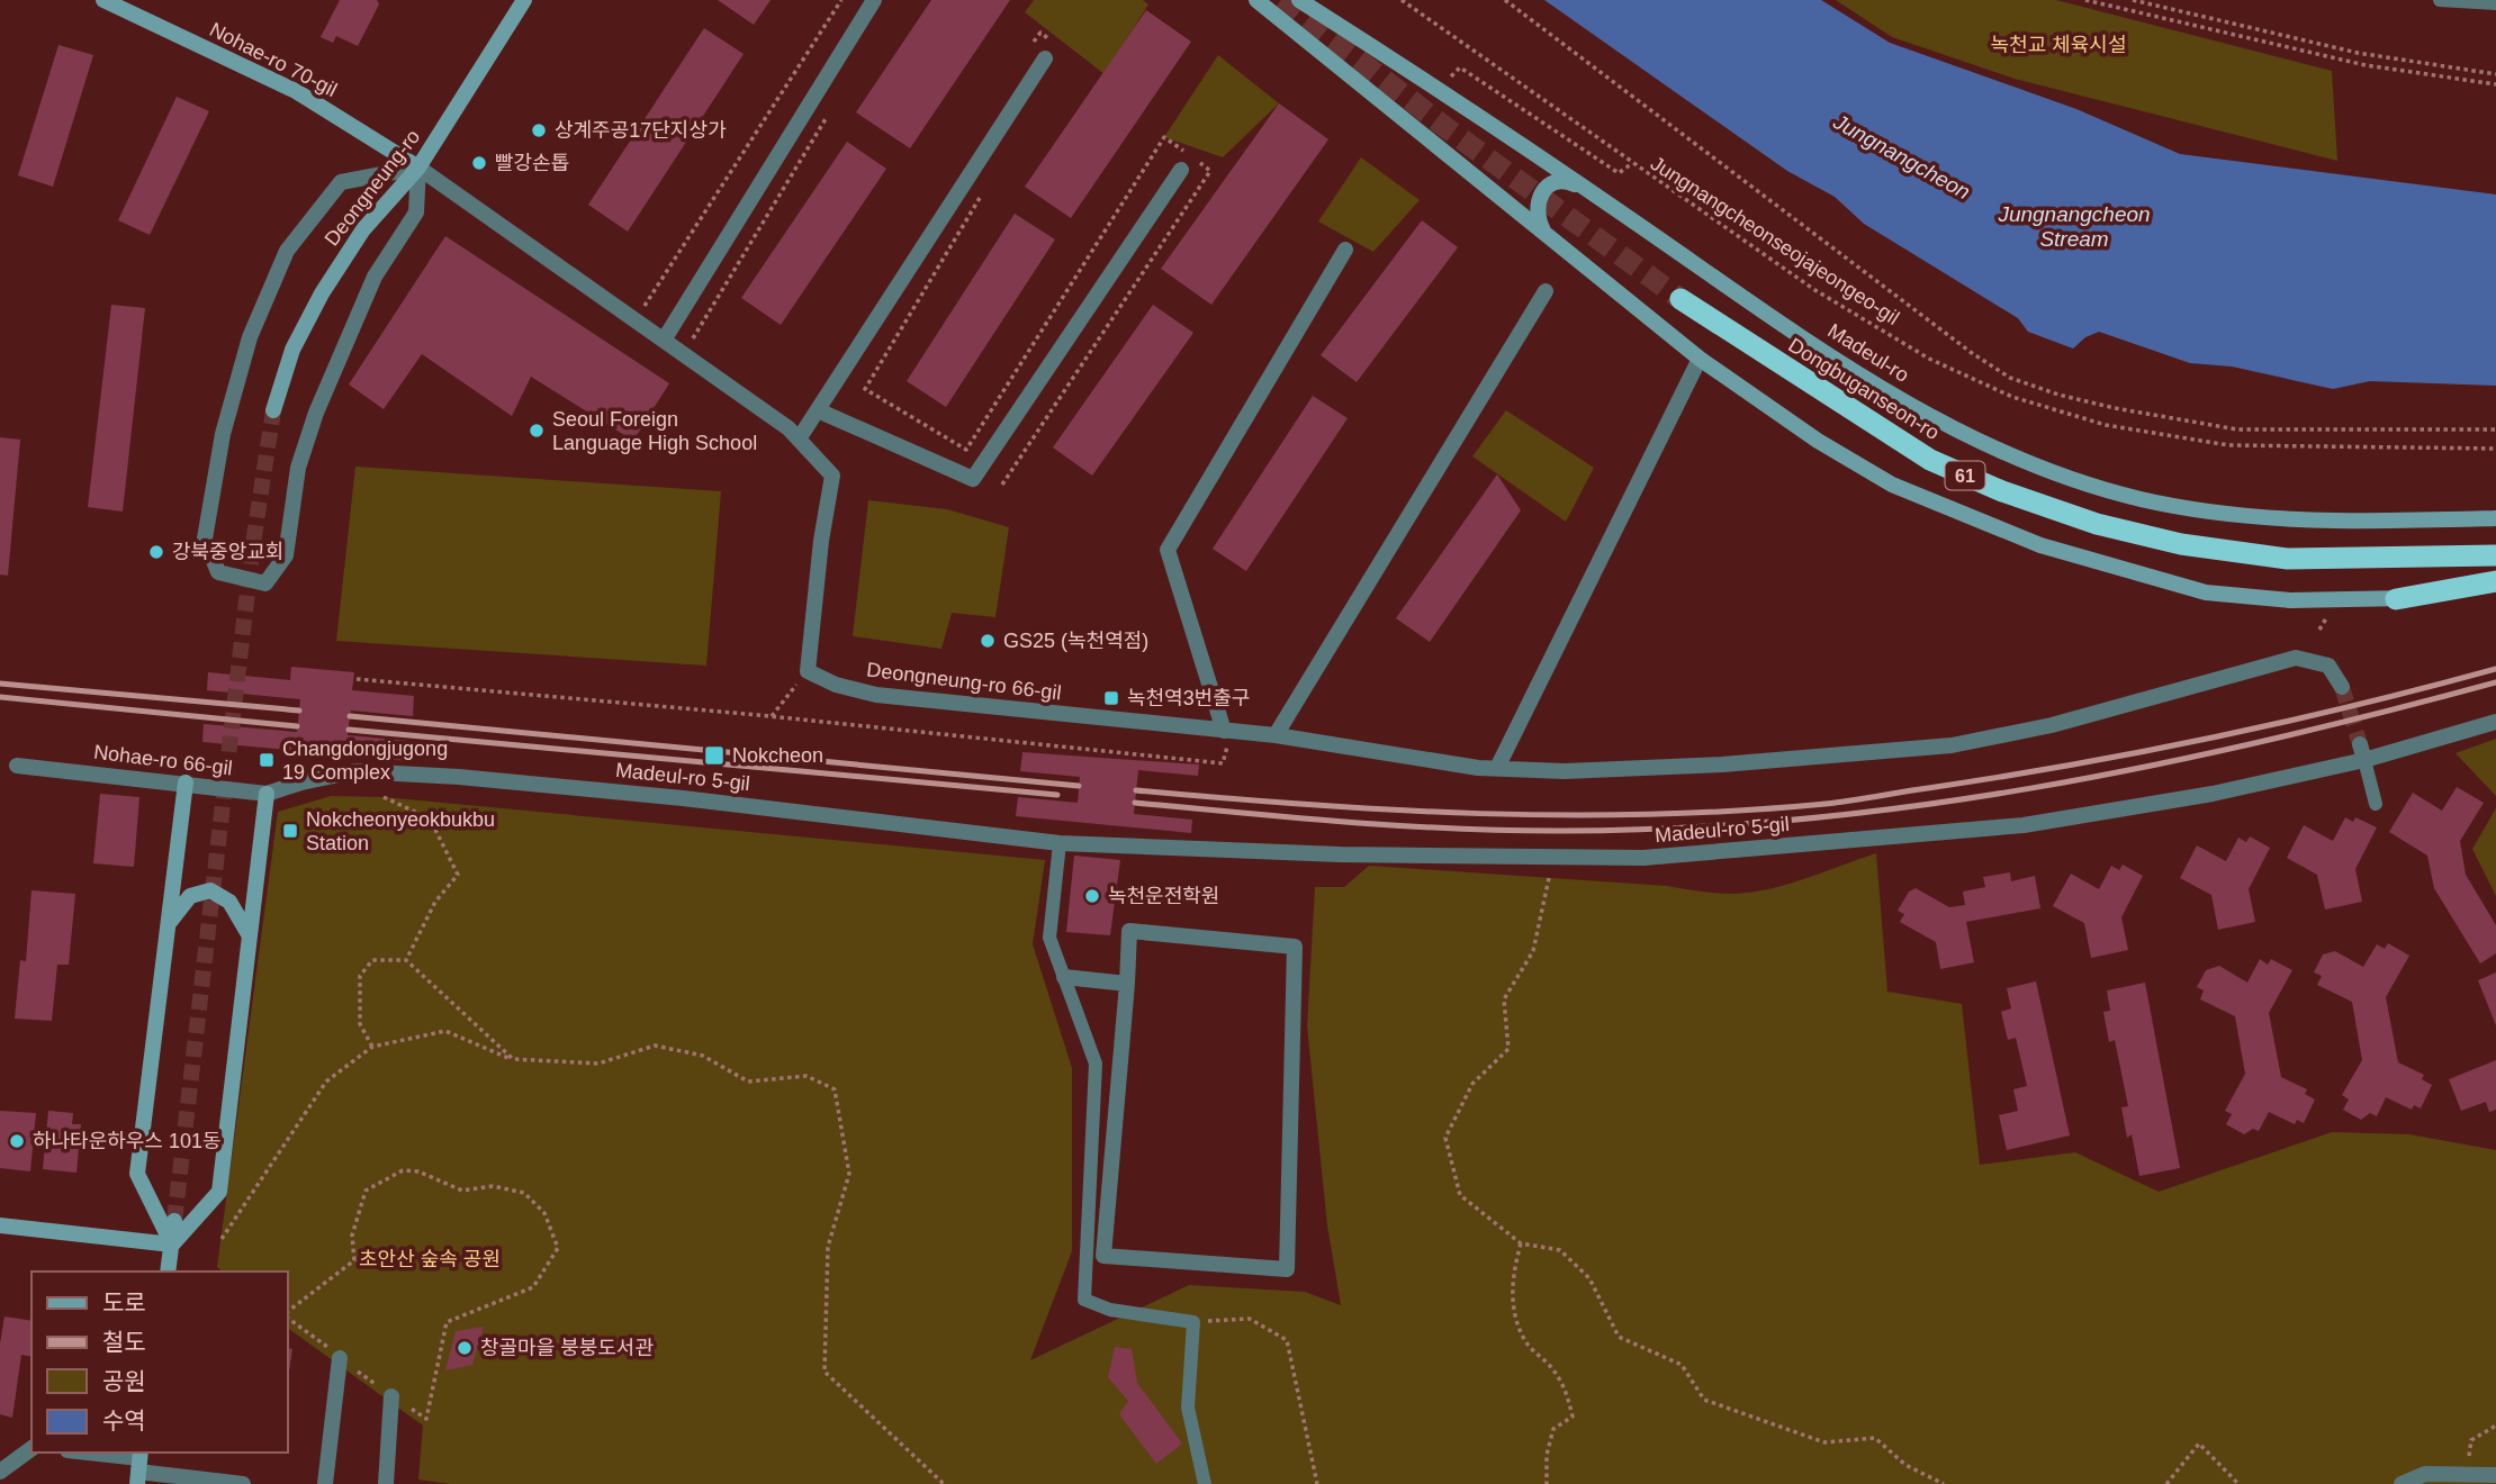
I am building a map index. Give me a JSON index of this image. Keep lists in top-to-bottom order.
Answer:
{
  "streets": {
    "highway": ["Dongbuganseon-ro", "61"],
    "main road": ["Nohae-ro 70-gil", "Deongneung-ro", "Madeul-ro"],
    "street": ["Deongneung-ro 66-gil", "Nohae-ro 66-gil", "Madeul-ro 5-gil"],
    "path": ["Jungnangcheonseojajeongeo-gil"]
  },
  "crossings": [
    ["Nohae-ro 70-gil", "Deongneung-ro"],
    ["Nohae-ro 66-gil", "Madeul-ro 5-gil"]
  ],
  "water": ["Jungnangcheon", "Jungnangcheon Stream"],
  "parks": ["녹천교 체육시설", "초안산 숲속 공원"],
  "places": {
    "other": [
      "상계주공17단지상가",
      "빨강손톱",
      "Seoul Foreign Language High School",
      "강북중앙교회",
      "GS25 (녹천역점)",
      "녹천운전학원",
      "하나타운하우스 101동",
      "창골마을 붕붕도서관"
    ],
    "transit": [
      "녹천역3번출구",
      "Nokcheon",
      "Changdongjugong 19 Complex",
      "Nokcheonyeokbukbu Station"
    ]
  },
  "legend": [
    "도로",
    "철도",
    "공원",
    "수역"
  ]
}
